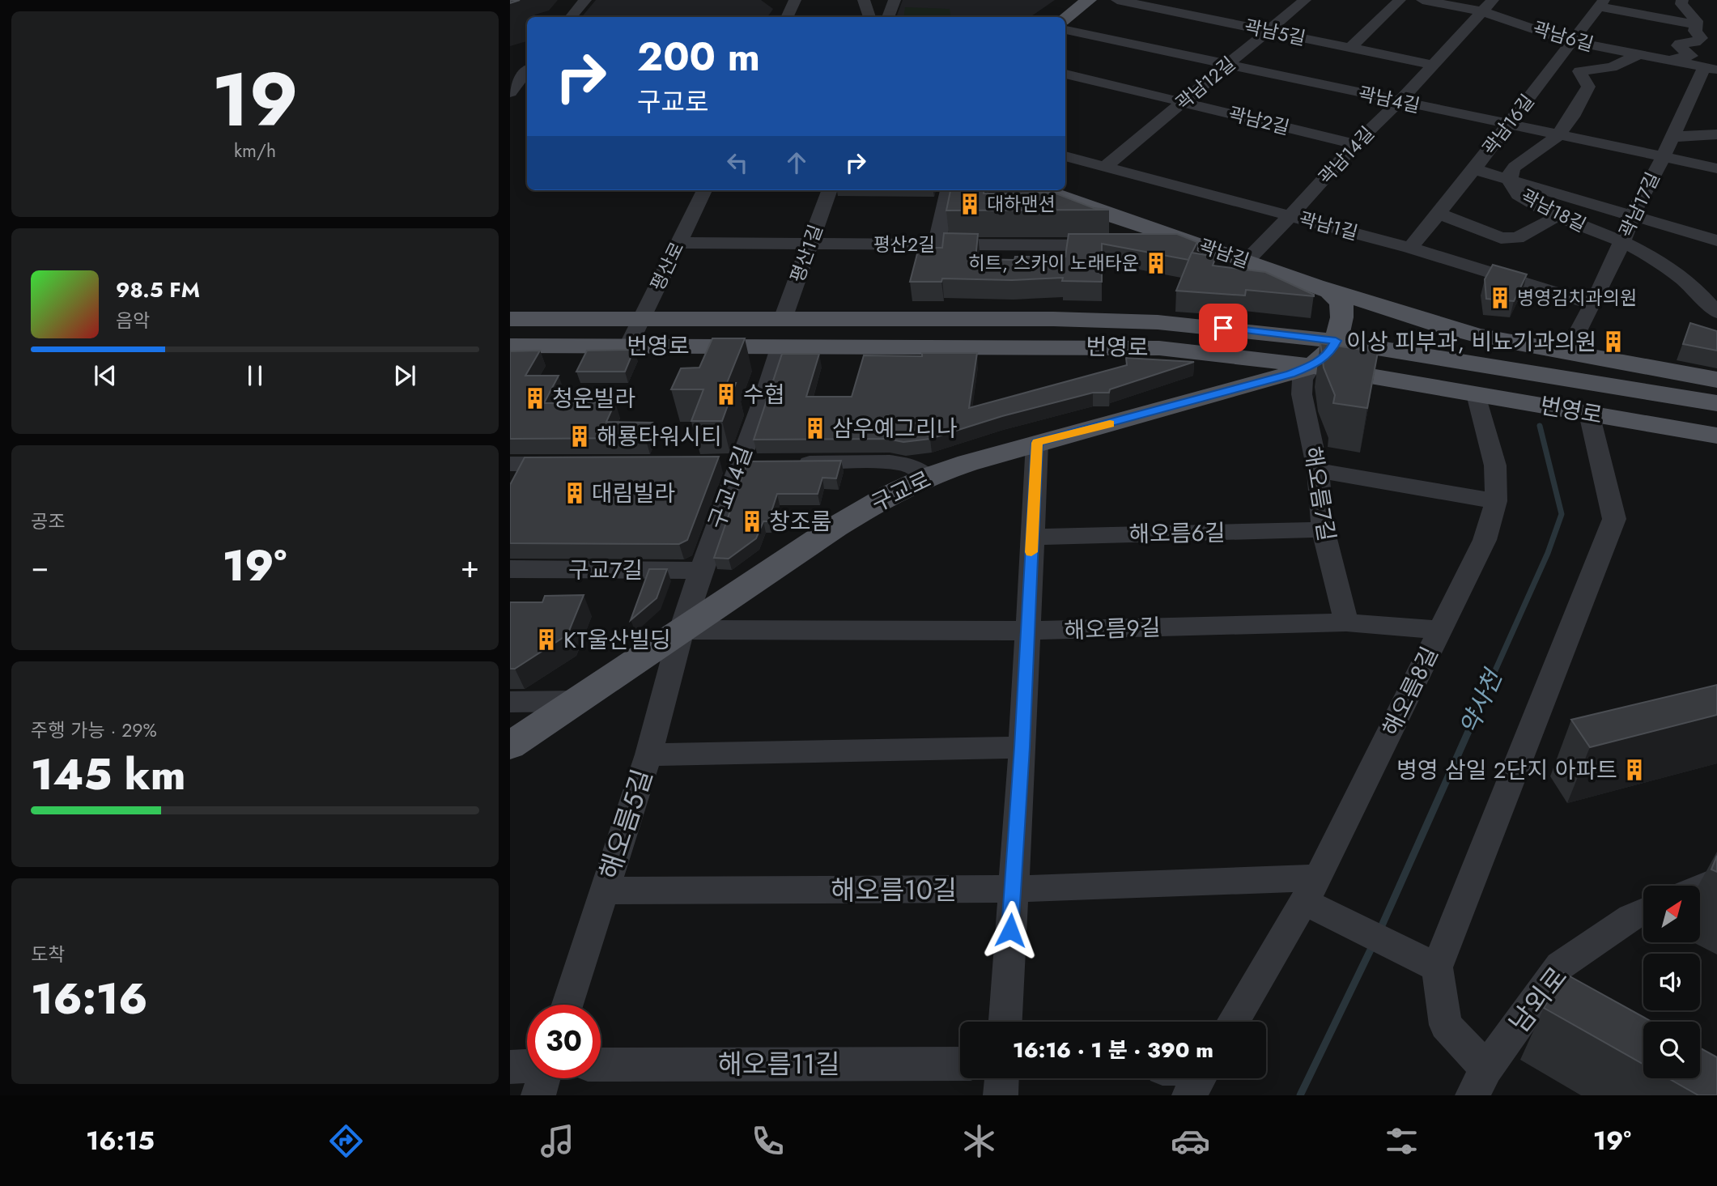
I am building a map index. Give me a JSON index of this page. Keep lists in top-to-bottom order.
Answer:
{
  "streets": {
    "main road": ["곽남길", "번영로", "구교로"],
    "street": [
      "곽남5길",
      "곽남6길",
      "곽남12길",
      "곽남4길",
      "곽남2길",
      "곽남16길",
      "곽남14길",
      "곽남17길",
      "곽남18길",
      "곽남1길",
      "평산2길",
      "평산1길",
      "평산로",
      "구교14길",
      "해오름7길",
      "해오름6길",
      "구교7길",
      "해오름9길",
      "해오름8길",
      "해오름5길",
      "해오름10길",
      "남외로",
      "해오름11길"
    ]
  },
  "crossings": [
    ["곽남5길", "곽남12길"],
    ["곽남5길", "곽남14길"],
    ["곽남6길", "곽남16길"],
    ["곽남6길", "곽남14길"],
    ["곽남6길", "곽남17길"],
    ["곽남6길", "곽남18길"],
    ["곽남12길", "곽남4길"],
    ["곽남12길", "곽남2길"],
    ["곽남12길", "곽남1길"],
    ["곽남4길", "곽남16길"],
    ["곽남4길", "곽남14길"],
    ["곽남4길", "곽남17길"],
    ["곽남4길", "곽남18길"],
    ["곽남2길", "곽남14길"],
    ["곽남16길", "곽남1길"],
    ["곽남14길", "곽남1길"],
    ["곽남14길", "곽남길"],
    ["곽남17길", "곽남18길"],
    ["곽남17길", "곽남1길"],
    ["평산2길", "평산1길"],
    ["평산2길", "평산로"],
    ["평산1길", "번영로"],
    ["곽남길", "번영로"],
    ["곽남길", "구교로"],
    ["평산로", "번영로"],
    ["번영로", "구교14길"],
    ["번영로", "구교로"],
    ["번영로", "해오름7길"],
    ["번영로", "해오름8길"],
    ["구교14길", "구교로"],
    ["구교14길", "구교7길"],
    ["구교14길", "해오름9길"],
    ["구교14길", "해오름5길"],
    ["구교로", "해오름7길"],
    ["구교로", "해오름9길"],
    ["구교로", "해오름5길"],
    ["해오름7길", "해오름6길"],
    ["해오름7길", "해오름9길"],
    ["해오름9길", "해오름8길"],
    ["해오름9길", "해오름5길"],
    ["해오름8길", "해오름10길"],
    ["해오름5길", "해오름10길"]
  ],
  "water": ["약사천"],
  "places": {
    "building": [
      "대하맨션",
      "히트, 스카이 노래타운",
      "병영김치과의원",
      "이상 피부과, 비뇨기과의원",
      "수협",
      "청운빌라",
      "삼우예그리나",
      "해룡타워시티",
      "대림빌라",
      "창조룸",
      "KT울산빌딩",
      "병영 삼일 2단지 아파트"
    ]
  },
  "north": "top right",
  "page": {
    "tile": [
      ["19", "km/h"],
      "공조",
      ["주행 가능 · 29%", "145 km"],
      ["도착", "16:16"]
    ],
    "turn": ["200 m", "구교로"],
    "song": ["98.5 FM", "음악"],
    "heat": ["−", "19°", "+"],
    "limit": "30",
    "trip": "16:16 · 1 분 · 390 m",
    "tabs": ["16:15", "19°"]
  }
}
